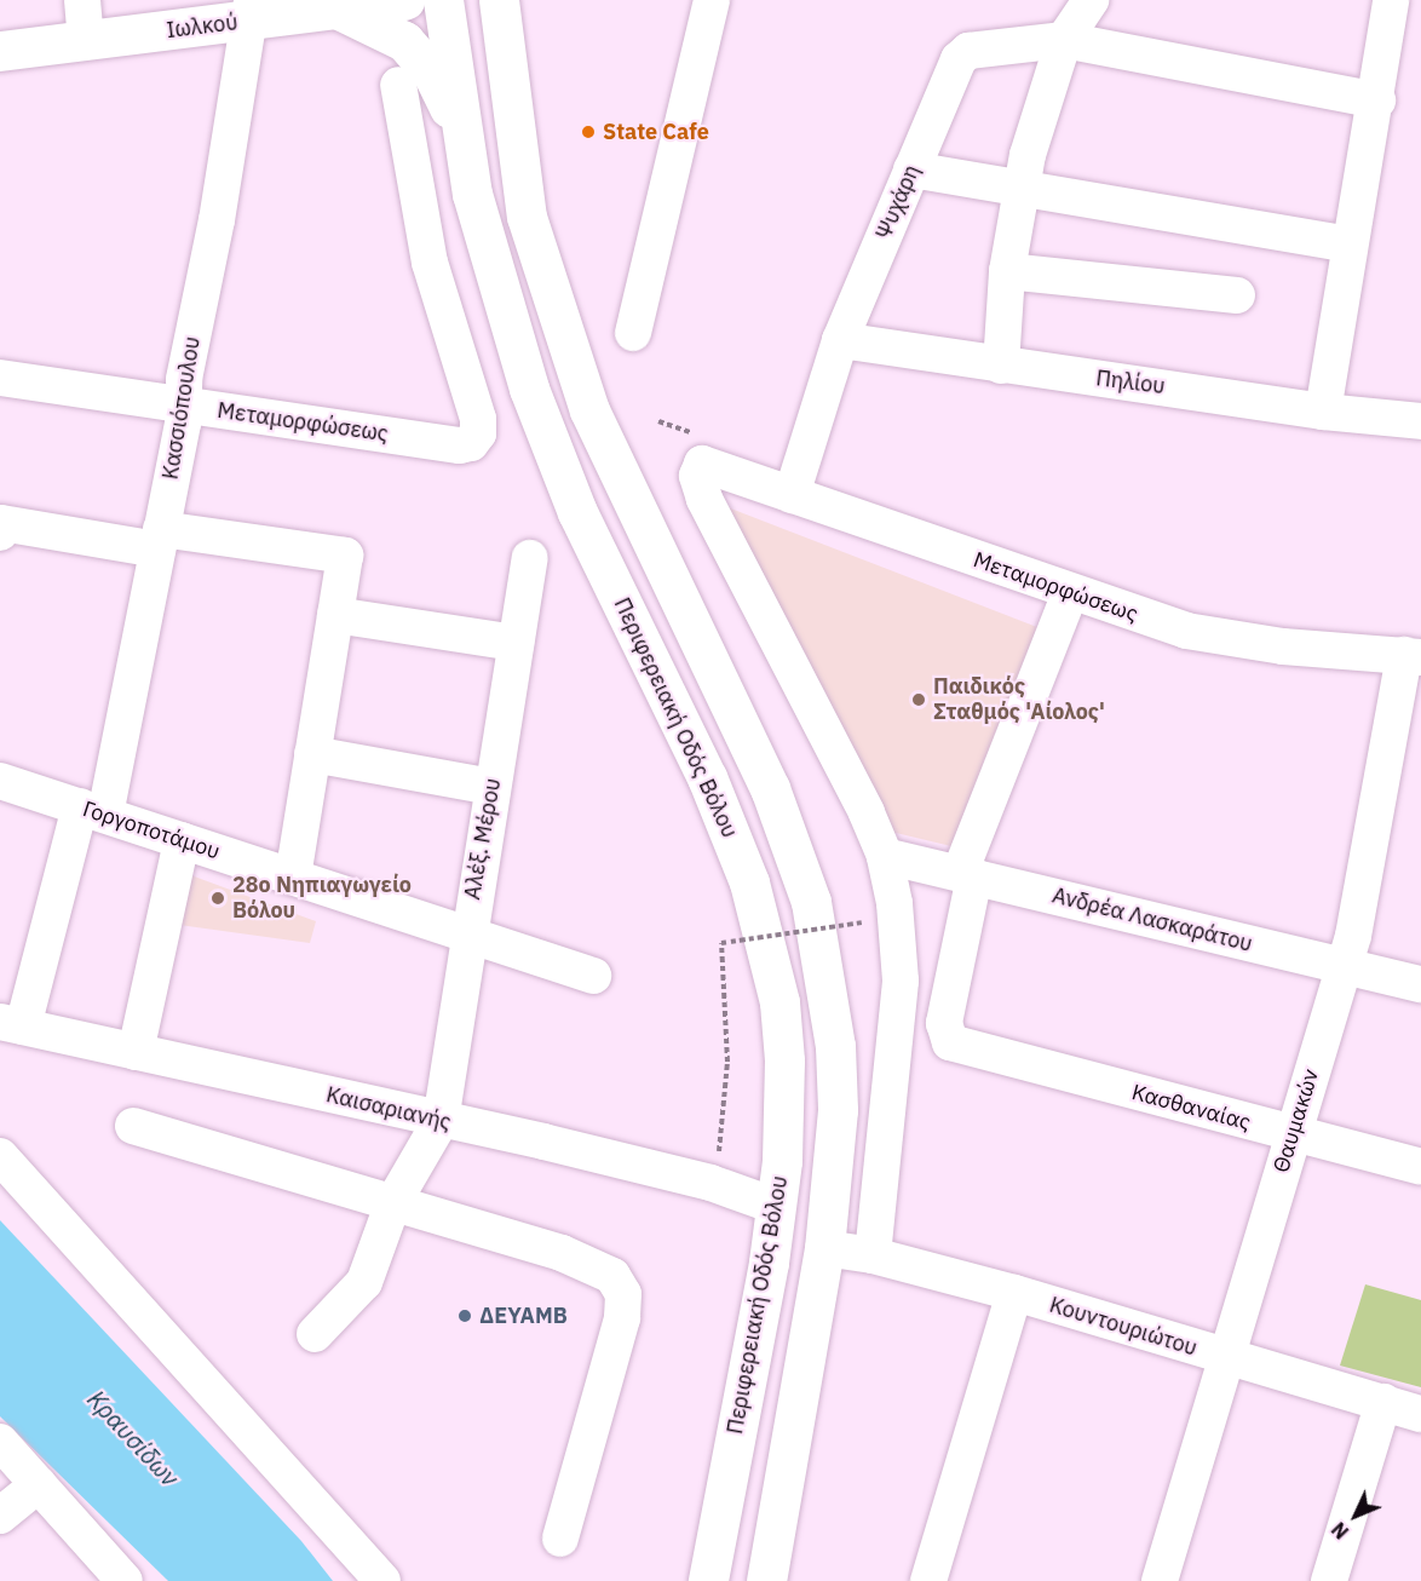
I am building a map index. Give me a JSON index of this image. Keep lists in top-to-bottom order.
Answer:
{
  "streets": {
    "main road": ["Ιωλκού", "Περιφερειακή Οδός Βόλου"],
    "street": [
      "Ψυχάρη",
      "Πηλίου",
      "Κασσιόπουλου",
      "Μεταμορφώσεως",
      "Γοργοποτάμου",
      "Αλέξ. Μέρου",
      "Ανδρέα Λασκαράτου",
      "Κασθαναίας",
      "Καισαριανής",
      "Θαυμακών",
      "Κουντουριώτου"
    ]
  },
  "crossings": [
    ["Ιωλκού", "Κασσιόπουλου"],
    ["Ψυχάρη", "Πηλίου"],
    ["Ψυχάρη", "Μεταμορφώσεως"],
    ["Κασσιόπουλου", "Μεταμορφώσεως"],
    ["Κασσιόπουλου", "Γοργοποτάμου"],
    ["Κασσιόπουλου", "Καισαριανής"],
    ["Μεταμορφώσεως", "Ανδρέα Λασκαράτου"],
    ["Μεταμορφώσεως", "Θαυμακών"],
    ["Περιφερειακή Οδός Βόλου", "Καισαριανής"],
    ["Γοργοποτάμου", "Αλέξ. Μέρου"],
    ["Αλέξ. Μέρου", "Καισαριανής"],
    ["Ανδρέα Λασκαράτου", "Κασθαναίας"],
    ["Ανδρέα Λασκαράτου", "Θαυμακών"],
    ["Κασθαναίας", "Θαυμακών"],
    ["Θαυμακών", "Κουντουριώτου"]
  ],
  "water": ["Κραυσίδων"],
  "places": [
    "State Cafe",
    "Παιδικός Σταθμός 'Αίολος'",
    "28ο Νηπιαγωγείο Βόλου",
    "ΔΕΥΑΜΒ"
  ],
  "north": "bottom left"
}
